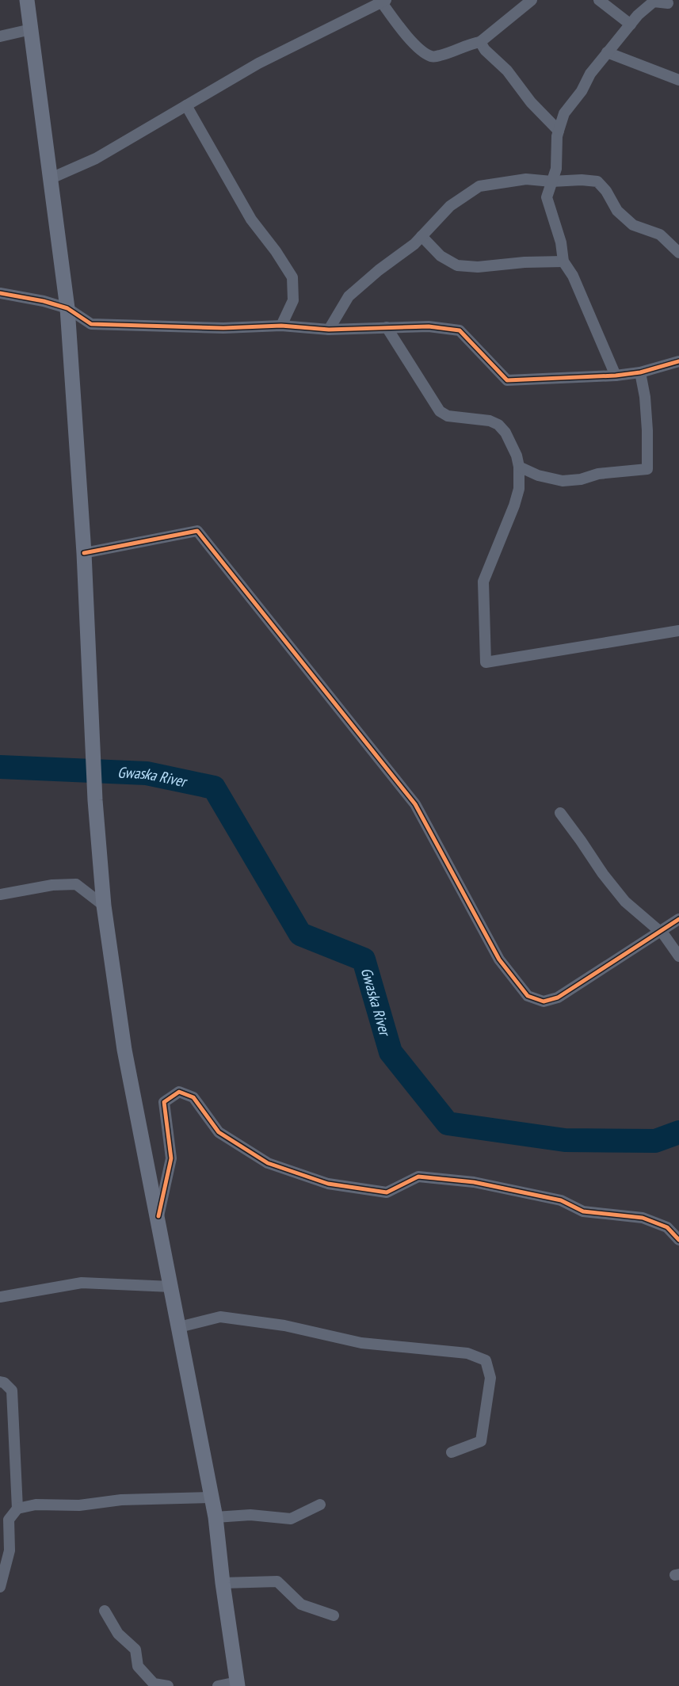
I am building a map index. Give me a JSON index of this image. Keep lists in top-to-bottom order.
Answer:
{
  "water": ["Gwaska River"]
}
